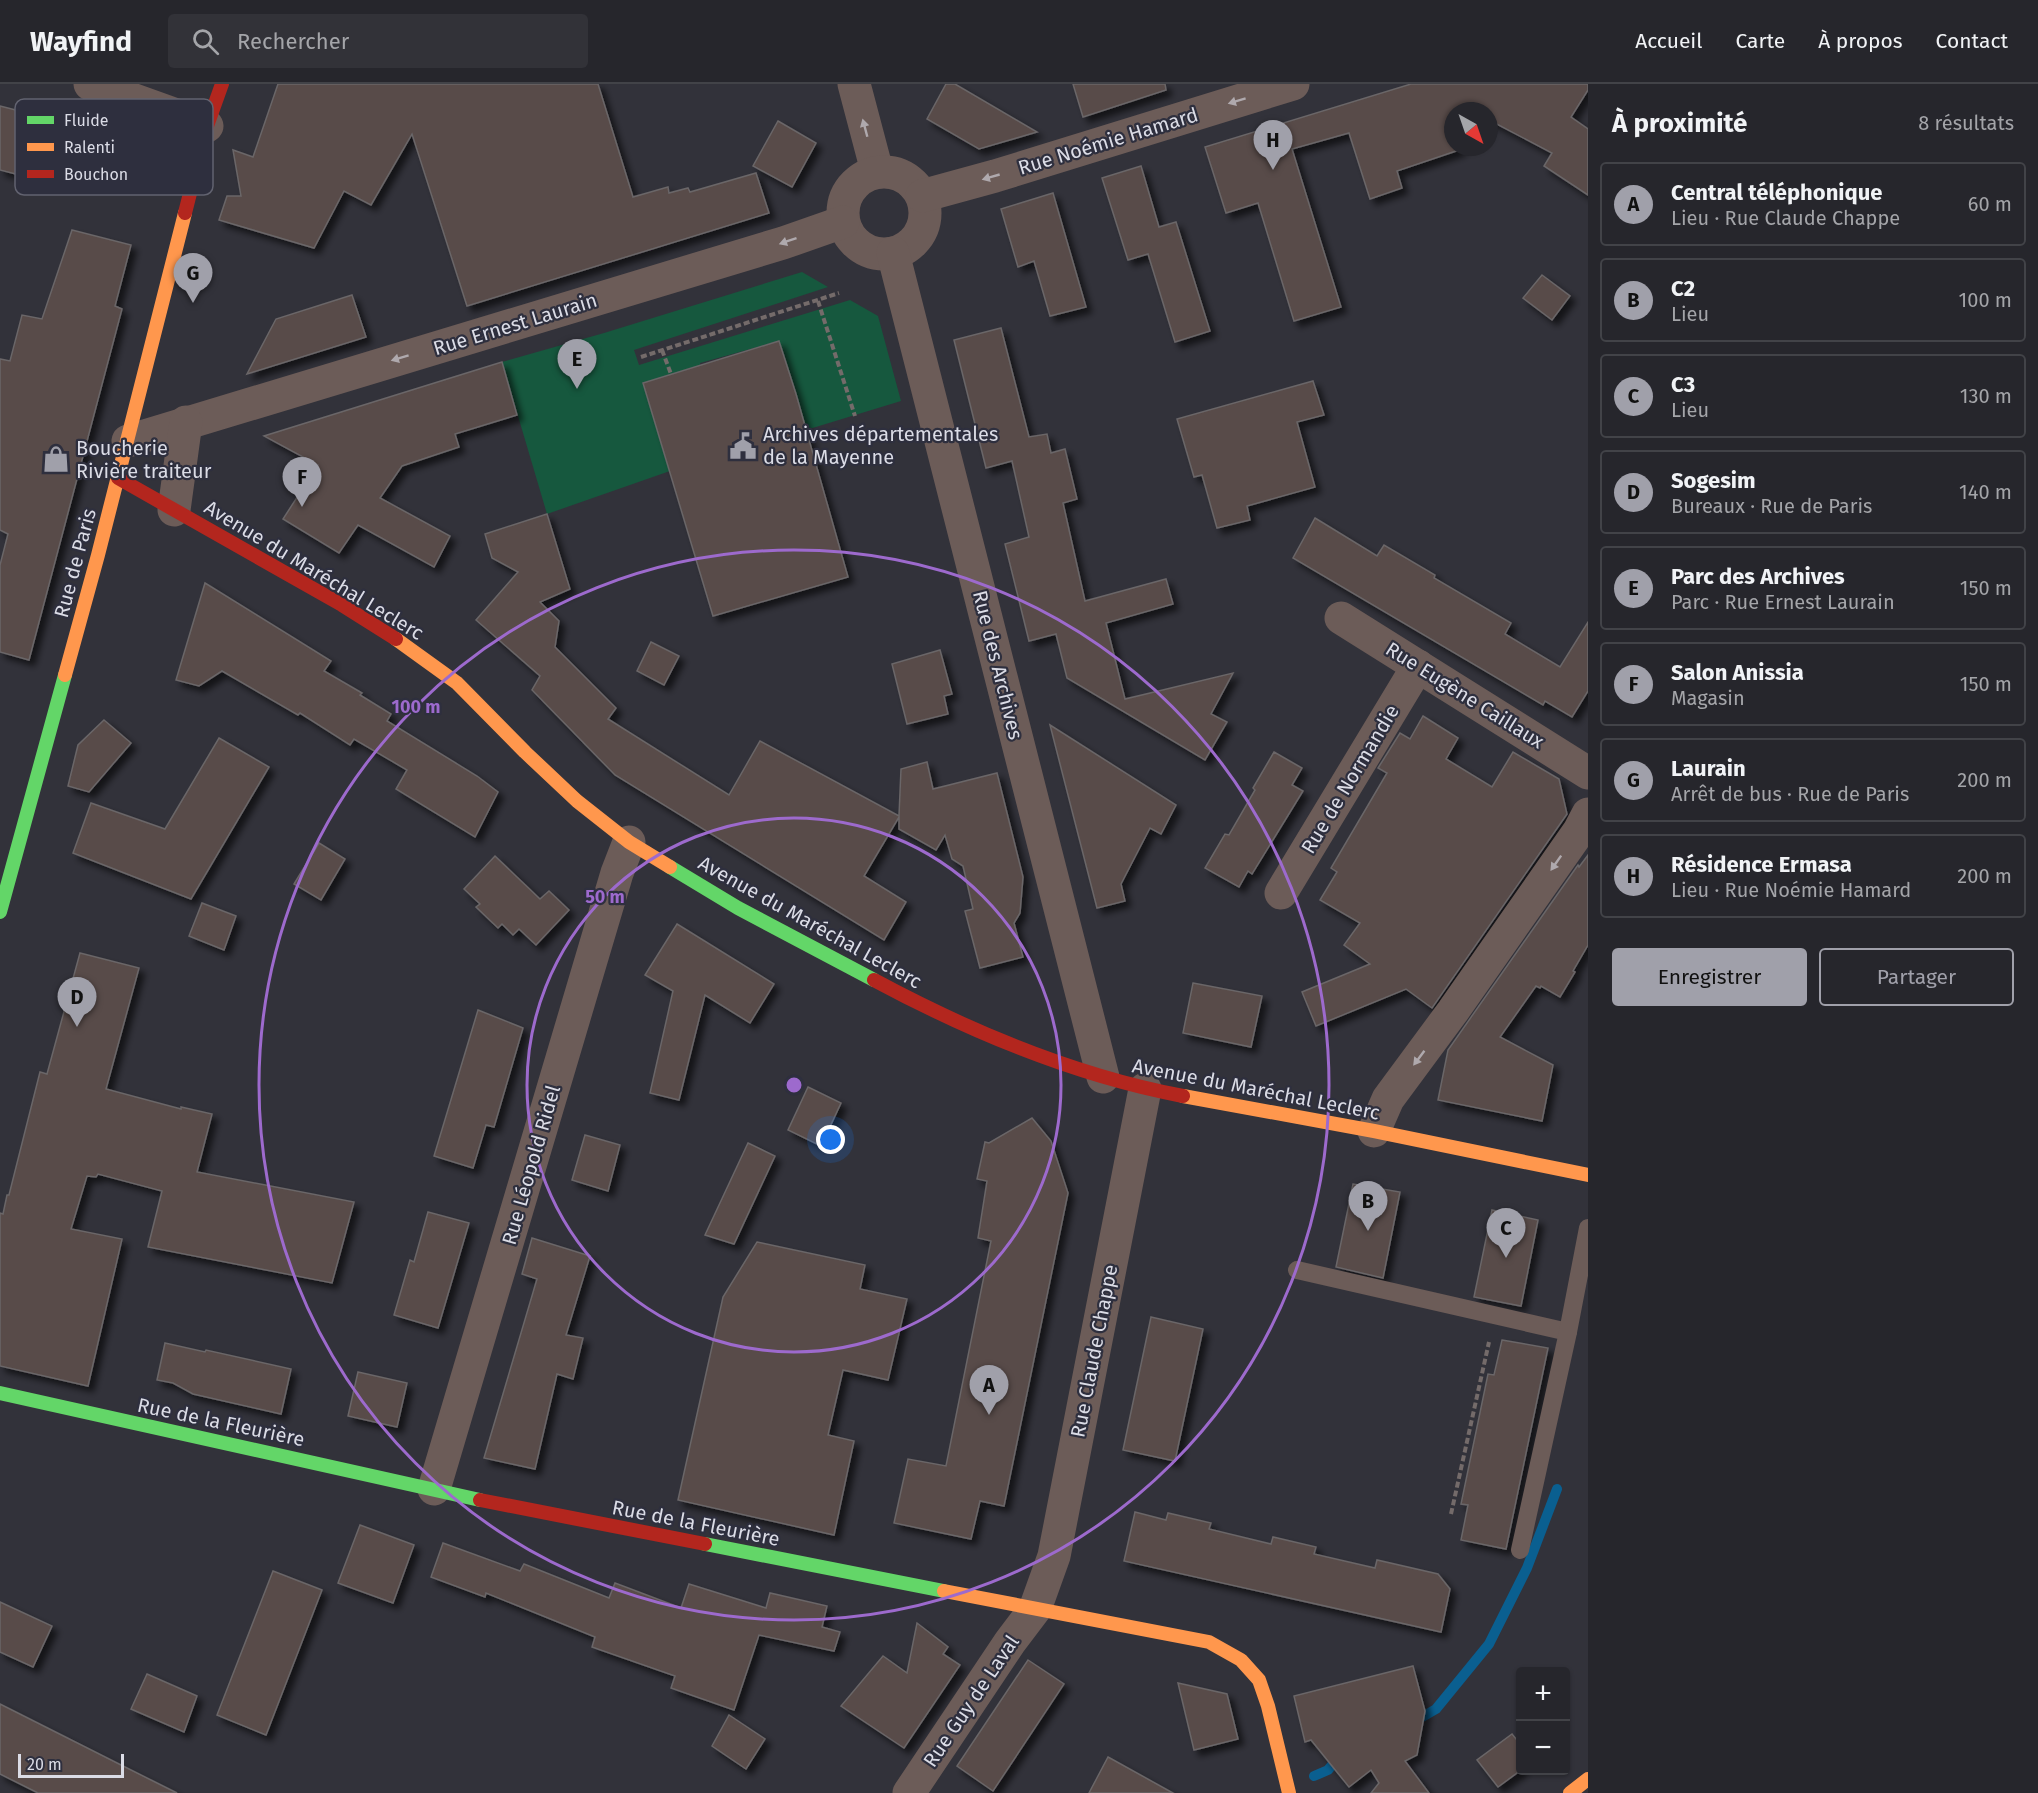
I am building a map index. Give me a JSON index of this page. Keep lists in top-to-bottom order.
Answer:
{
  "streets": {
    "street": [
      "Rue Noémie Hamard",
      "Rue Ernest Laurain",
      "Rue de Paris",
      "Avenue du Maréchal Leclerc",
      "Rue des Archives",
      "Rue Eugène Caillaux",
      "Rue de Normandie",
      "Rue Léopold Ridel",
      "Rue Claude Chappe",
      "Rue de la Fleurière",
      "Rue Guy de Laval"
    ]
  },
  "crossings": [
    ["Rue Noémie Hamard", "Rue Ernest Laurain"],
    ["Rue Noémie Hamard", "Rue des Archives"],
    ["Rue Ernest Laurain", "Rue de Paris"],
    ["Rue Ernest Laurain", "Rue des Archives"],
    ["Rue de Paris", "Avenue du Maréchal Leclerc"],
    ["Avenue du Maréchal Leclerc", "Rue des Archives"],
    ["Avenue du Maréchal Leclerc", "Rue Léopold Ridel"],
    ["Avenue du Maréchal Leclerc", "Rue Claude Chappe"],
    ["Rue Eugène Caillaux", "Rue de Normandie"],
    ["Rue Léopold Ridel", "Rue de la Fleurière"],
    ["Rue Claude Chappe", "Rue de la Fleurière"],
    ["Rue Claude Chappe", "Rue Guy de Laval"],
    ["Rue de la Fleurière", "Rue Guy de Laval"]
  ],
  "one_way": ["Rue Noémie Hamard", "Rue Ernest Laurain"],
  "places": {
    "public building": ["Archives départementales de la Mayenne"],
    "shop": ["Boucherie Rivière traiteur"]
  },
  "legend": ["Fluide", "Ralenti", "Bouchon"],
  "scale_bar": "20 m",
  "north": "bottom right",
  "page": {
    "header": "Wayfind",
    "search": "Rechercher",
    "nav": [
      "Accueil",
      "Carte",
      "À propos",
      "Contact"
    ],
    "heading": ["À proximité", "8 résultats"],
    "pins": [
      "H",
      "G",
      "E",
      "F",
      "D",
      "B",
      "C",
      "A"
    ],
    "list": [
      {
        "mark": "A",
        "name": "Central téléphonique",
        "note": "Lieu · Rue Claude Chappe",
        "value": "60 m"
      },
      {
        "mark": "B",
        "name": "C2",
        "note": "Lieu",
        "value": "100 m"
      },
      {
        "mark": "C",
        "name": "C3",
        "note": "Lieu",
        "value": "130 m"
      },
      {
        "mark": "D",
        "name": "Sogesim",
        "note": "Bureaux · Rue de Paris",
        "value": "140 m"
      },
      {
        "mark": "E",
        "name": "Parc des Archives",
        "note": "Parc · Rue Ernest Laurain",
        "value": "150 m"
      },
      {
        "mark": "F",
        "name": "Salon Anissia",
        "note": "Magasin",
        "value": "150 m"
      },
      {
        "mark": "G",
        "name": "Laurain",
        "note": "Arrêt de bus · Rue de Paris",
        "value": "200 m"
      },
      {
        "mark": "H",
        "name": "Résidence Ermasa",
        "note": "Lieu · Rue Noémie Hamard",
        "value": "200 m"
      }
    ],
    "buttons": ["Enregistrer", "Partager"],
    "map_buttons": ["+", "−"],
    "scale": "20 m"
  },
  "rings": ["100 m", "50 m"]
}
